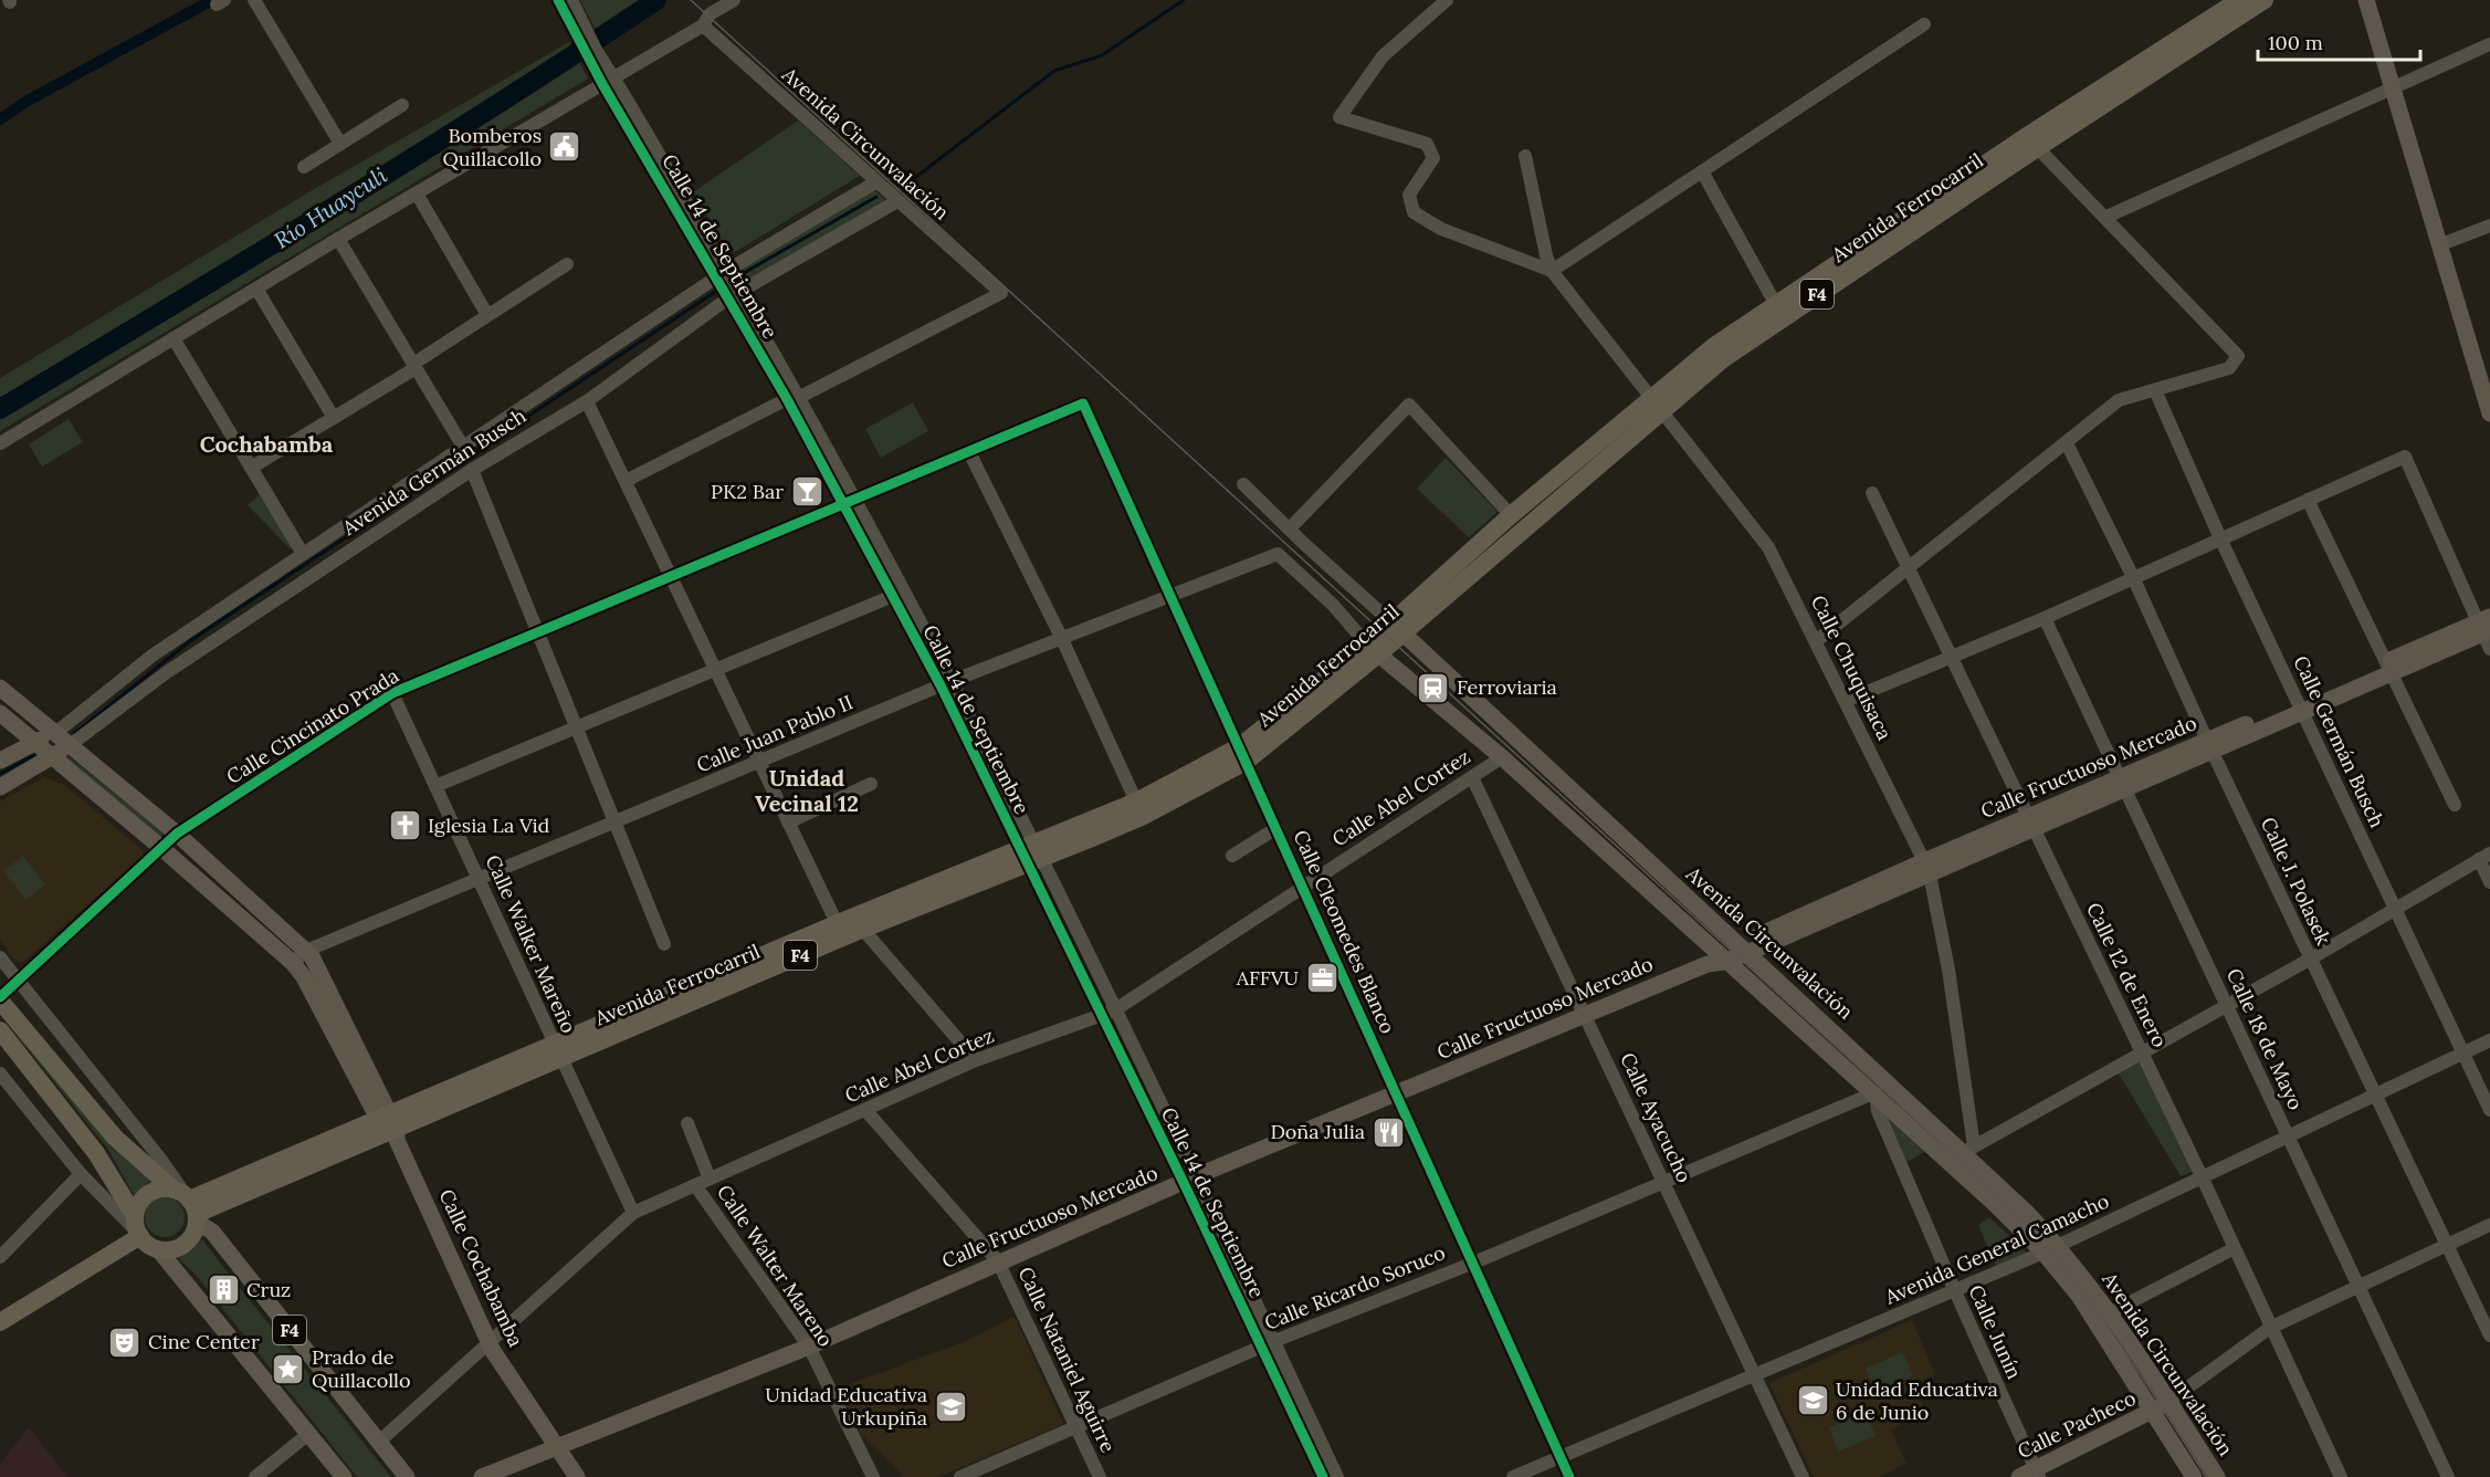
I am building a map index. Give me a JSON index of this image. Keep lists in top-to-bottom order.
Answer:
{
  "streets": {
    "highway": ["Avenida Ferrocarril", "F4"],
    "main road": [
      "Avenida Circunvalación",
      "Avenida Germán Busch",
      "Calle Fructuoso Mercado",
      "Calle Cochabamba",
      "Calle Pacheco"
    ],
    "street": [
      "Calle 14 de Septiembre",
      "Calle Chuquisaca",
      "Calle Cincinato Prada",
      "Calle Juan Pablo II",
      "Calle Germán Busch",
      "Calle Abel Cortez",
      "Calle J. Polasek",
      "Calle Cleomedes Blanco",
      "Calle Walker Mareño",
      "Calle 12 de Enero",
      "Calle 18 de Mayo",
      "Calle Ayacucho",
      "Avenida General Camacho",
      "Calle Walter Mareno",
      "Calle Ricardo Soruco",
      "Calle Junín",
      "Calle Nataniel Aguirre"
    ]
  },
  "crossings": [
    ["Avenida Circunvalación", "Avenida Ferrocarril"],
    ["Avenida Circunvalación", "Calle 14 de Septiembre"],
    ["Avenida Circunvalación", "Avenida Germán Busch"],
    ["Avenida Circunvalación", "Calle Chuquisaca"],
    ["Avenida Circunvalación", "Calle Juan Pablo II"],
    ["Avenida Circunvalación", "Calle Fructuoso Mercado"],
    ["Avenida Circunvalación", "Calle Abel Cortez"],
    ["Avenida Circunvalación", "Avenida General Camacho"],
    ["Avenida Circunvalación", "Calle Ricardo Soruco"],
    ["Avenida Circunvalación", "Calle Junín"],
    ["Avenida Circunvalación", "Calle Pacheco"],
    ["Avenida Ferrocarril", "Calle 14 de Septiembre"],
    ["Avenida Ferrocarril", "F4"],
    ["Avenida Ferrocarril", "Calle Chuquisaca"],
    ["Avenida Ferrocarril", "Calle Cleomedes Blanco"],
    ["Avenida Ferrocarril", "Calle Walker Mareño"],
    ["Avenida Ferrocarril", "Calle Cochabamba"],
    ["Calle 14 de Septiembre", "Avenida Germán Busch"],
    ["Calle 14 de Septiembre", "Calle Cincinato Prada"],
    ["Calle 14 de Septiembre", "Calle Juan Pablo II"],
    ["Calle 14 de Septiembre", "Calle Fructuoso Mercado"],
    ["Calle 14 de Septiembre", "Calle Abel Cortez"],
    ["Calle 14 de Septiembre", "Calle Ricardo Soruco"],
    ["F4", "Calle Cincinato Prada"],
    ["F4", "Calle Abel Cortez"],
    ["Calle Chuquisaca", "Calle Fructuoso Mercado"],
    ["Calle Cincinato Prada", "Calle Cleomedes Blanco"],
    ["Calle Cincinato Prada", "Calle Walker Mareño"],
    ["Calle Juan Pablo II", "Calle Cleomedes Blanco"],
    ["Calle Juan Pablo II", "Calle Walker Mareño"],
    ["Calle Germán Busch", "Calle Fructuoso Mercado"],
    ["Calle Germán Busch", "Avenida General Camacho"],
    ["Calle Fructuoso Mercado", "Calle J. Polasek"],
    ["Calle Fructuoso Mercado", "Calle Cleomedes Blanco"],
    ["Calle Fructuoso Mercado", "Calle 12 de Enero"],
    ["Calle Fructuoso Mercado", "Calle 18 de Mayo"],
    ["Calle Fructuoso Mercado", "Calle Ayacucho"],
    ["Calle Fructuoso Mercado", "Calle Walter Mareno"],
    ["Calle Fructuoso Mercado", "Calle Cochabamba"],
    ["Calle Fructuoso Mercado", "Calle Nataniel Aguirre"],
    ["Calle Abel Cortez", "Calle Cleomedes Blanco"],
    ["Calle Abel Cortez", "Calle Walker Mareño"],
    ["Calle Abel Cortez", "Calle Ayacucho"],
    ["Calle Abel Cortez", "Calle Walter Mareno"],
    ["Calle Abel Cortez", "Calle Cochabamba"],
    ["Calle Abel Cortez", "Calle Nataniel Aguirre"],
    ["Calle J. Polasek", "Avenida General Camacho"],
    ["Calle Cleomedes Blanco", "Avenida General Camacho"],
    ["Calle Cleomedes Blanco", "Calle Ricardo Soruco"],
    ["Calle 12 de Enero", "Avenida General Camacho"],
    ["Calle 18 de Mayo", "Avenida General Camacho"],
    ["Calle Ayacucho", "Avenida General Camacho"],
    ["Calle Ayacucho", "Calle Ricardo Soruco"],
    ["Avenida General Camacho", "Calle Junín"],
    ["Calle Ricardo Soruco", "Calle Junín"],
    ["Calle Ricardo Soruco", "Calle Nataniel Aguirre"],
    ["Calle Junín", "Calle Pacheco"]
  ],
  "districts": ["Cochabamba", "Unidad Vecinal 12"],
  "water": ["Río Huayculi"],
  "places": {
    "public building": ["Bomberos Quillacollo"],
    "bar": ["PK2 Bar"],
    "station": ["Ferroviaria"],
    "church": ["Iglesia La Vid"],
    "office": ["AFFVU"],
    "restaurant": ["Doña Julia"],
    "building": ["Cruz"],
    "theatre": ["Cine Center"],
    "place": ["Prado de Quillacollo"],
    "school or university": ["Unidad Educativa 6 de Junio", "Unidad Educativa Urkupiña"]
  },
  "scale_bar": "100 m"
}
